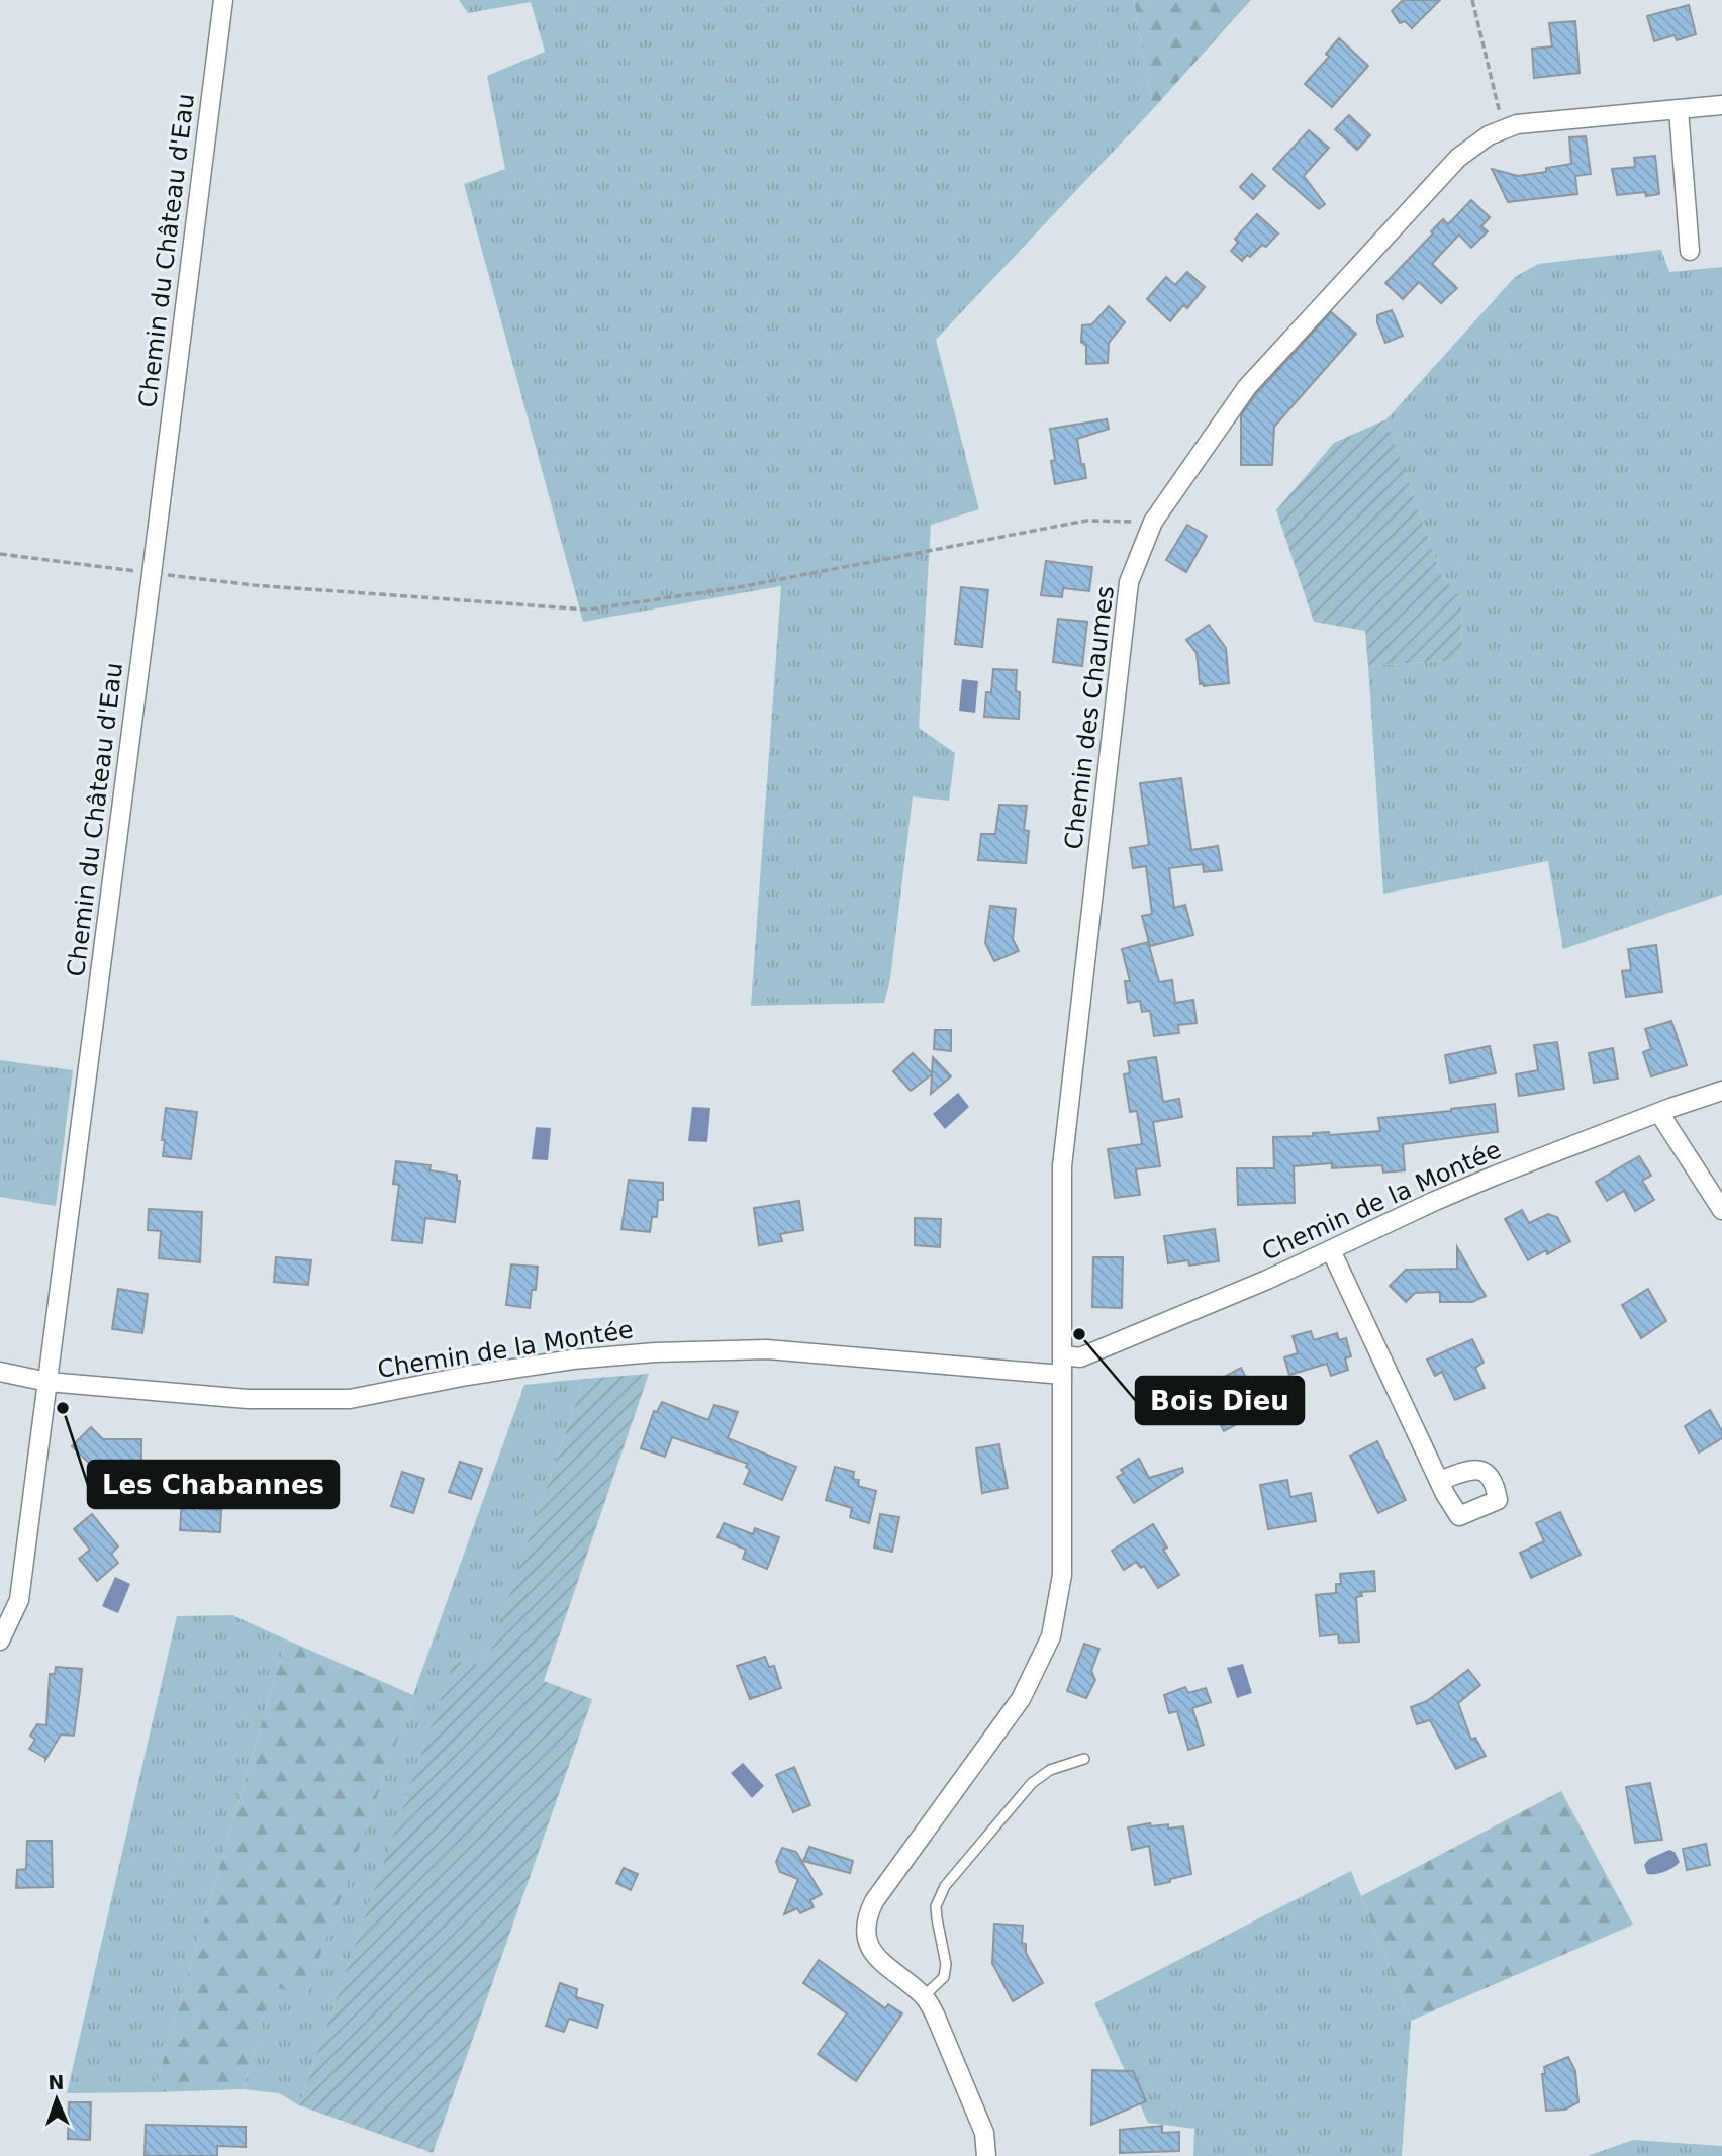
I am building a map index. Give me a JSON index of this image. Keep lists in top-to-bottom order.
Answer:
{
  "streets": {
    "street": ["Chemin du Château d'Eau", "Chemin des Chaumes", "Chemin de la Montée"]
  },
  "crossings": [
    ["Chemin du Château d'Eau", "Chemin de la Montée"],
    ["Chemin des Chaumes", "Chemin de la Montée"]
  ],
  "places": ["Bois Dieu", "Les Chabannes"],
  "north": "top"
}
